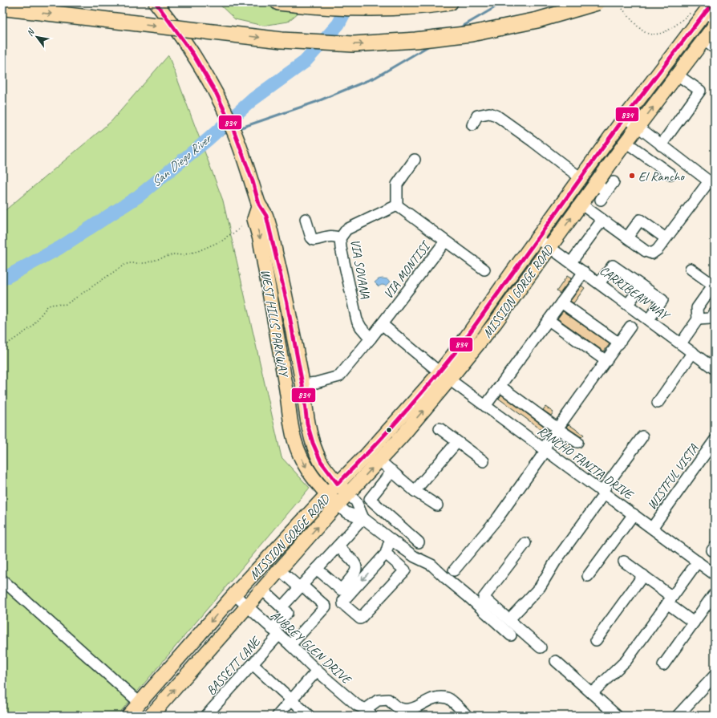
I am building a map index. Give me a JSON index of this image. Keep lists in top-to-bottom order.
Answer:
{
  "streets": {
    "main road": ["MISSION GORGE ROAD", "WEST HILLS PARKWAY"],
    "street": [
      "VIA SOVANA",
      "VIA MONTISI",
      "CARRIBEAN WAY",
      "RANCHO FANITA DRIVE",
      "WISTFUL VISTA",
      "AUBREY GLEN DRIVE",
      "BASSETT LANE"
    ]
  },
  "crossings": [
    ["VIA SOVANA", "VIA MONTISI"],
    ["VIA MONTISI", "WEST HILLS PARKWAY"],
    ["VIA MONTISI", "RANCHO FANITA DRIVE"],
    ["MISSION GORGE ROAD", "CARRIBEAN WAY"],
    ["MISSION GORGE ROAD", "WEST HILLS PARKWAY"],
    ["MISSION GORGE ROAD", "RANCHO FANITA DRIVE"],
    ["MISSION GORGE ROAD", "AUBREY GLEN DRIVE"],
    ["RANCHO FANITA DRIVE", "WISTFUL VISTA"],
    ["AUBREY GLEN DRIVE", "BASSETT LANE"]
  ],
  "water": ["San Diego River"],
  "places": ["El Rancho"],
  "lines": ["transit line 834"],
  "north": "top left"
}
